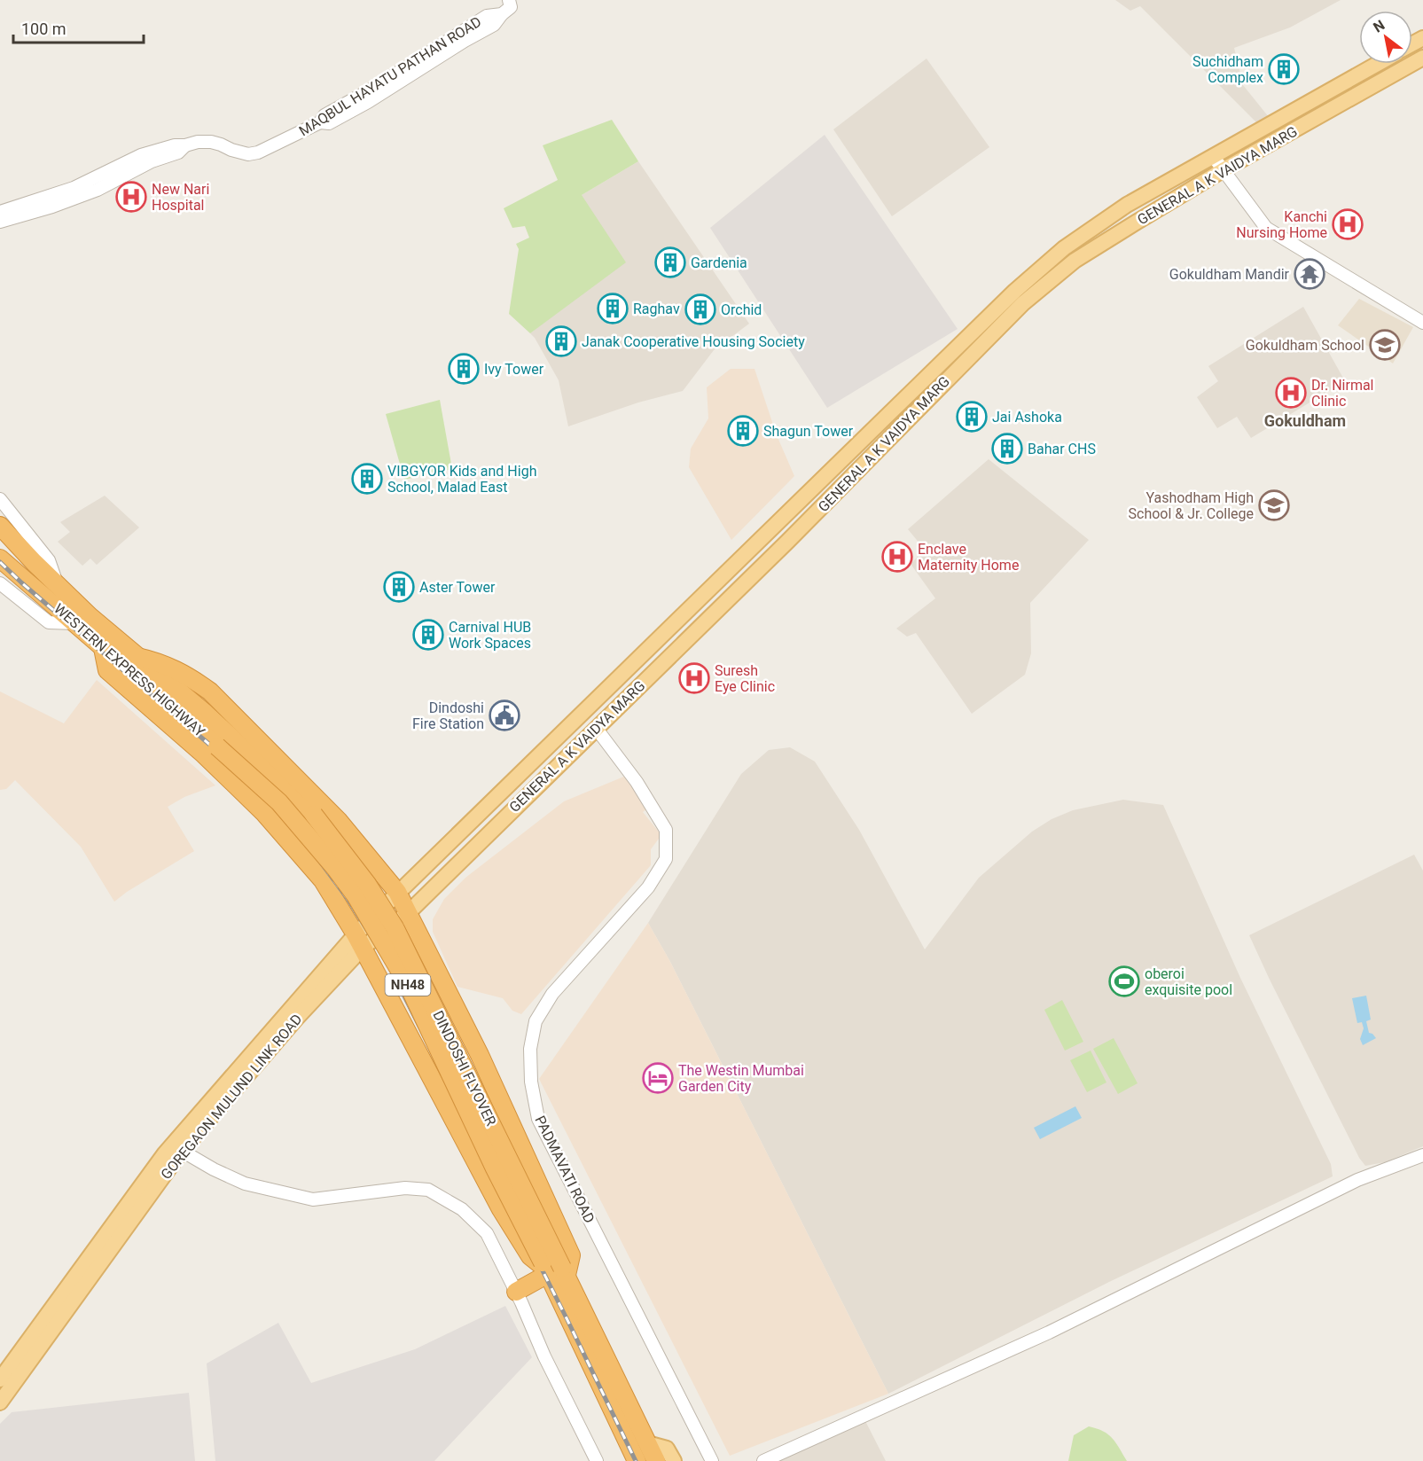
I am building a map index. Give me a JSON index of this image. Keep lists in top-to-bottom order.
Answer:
{
  "streets": {
    "highway": ["WESTERN EXPRESS HIGHWAY", "NH48", "DINDOSHI FLYOVER"],
    "main road": ["GENERAL A K VAIDYA MARG", "GOREGAON MULUND LINK ROAD"],
    "street": ["MAQBUL HAYATU PATHAN ROAD", "PADMAVATI ROAD"]
  },
  "crossings": [
    ["GENERAL A K VAIDYA MARG", "GOREGAON MULUND LINK ROAD"],
    ["GENERAL A K VAIDYA MARG", "PADMAVATI ROAD"],
    ["WESTERN EXPRESS HIGHWAY", "NH48"],
    ["WESTERN EXPRESS HIGHWAY", "DINDOSHI FLYOVER"],
    ["NH48", "DINDOSHI FLYOVER"]
  ],
  "districts": ["Gokuldham"],
  "places": {
    "building": [
      "Suchidham Complex",
      "Gardenia",
      "Raghav",
      "Orchid",
      "Janak Cooperative Housing Society",
      "Ivy Tower",
      "Jai Ashoka",
      "Shagun Tower",
      "Bahar CHS",
      "VIBGYOR Kids and High School, Malad East",
      "Aster Tower",
      "Carnival HUB Work Spaces"
    ],
    "hospital": [
      "New Nari Hospital",
      "Kanchi Nursing Home",
      "Dr. Nirmal Clinic",
      "Enclave Maternity Home",
      "Suresh Eye Clinic"
    ],
    "temple": ["Gokuldham Mandir"],
    "school or university": ["Gokuldham School", "Yashodham High School & Jr. College"],
    "public building": ["Dindoshi Fire Station"],
    "sports": ["oberoi exquisite pool"],
    "hotel": ["The Westin Mumbai Garden City"]
  },
  "scale_bar": "100 m",
  "north": "top left"
}
